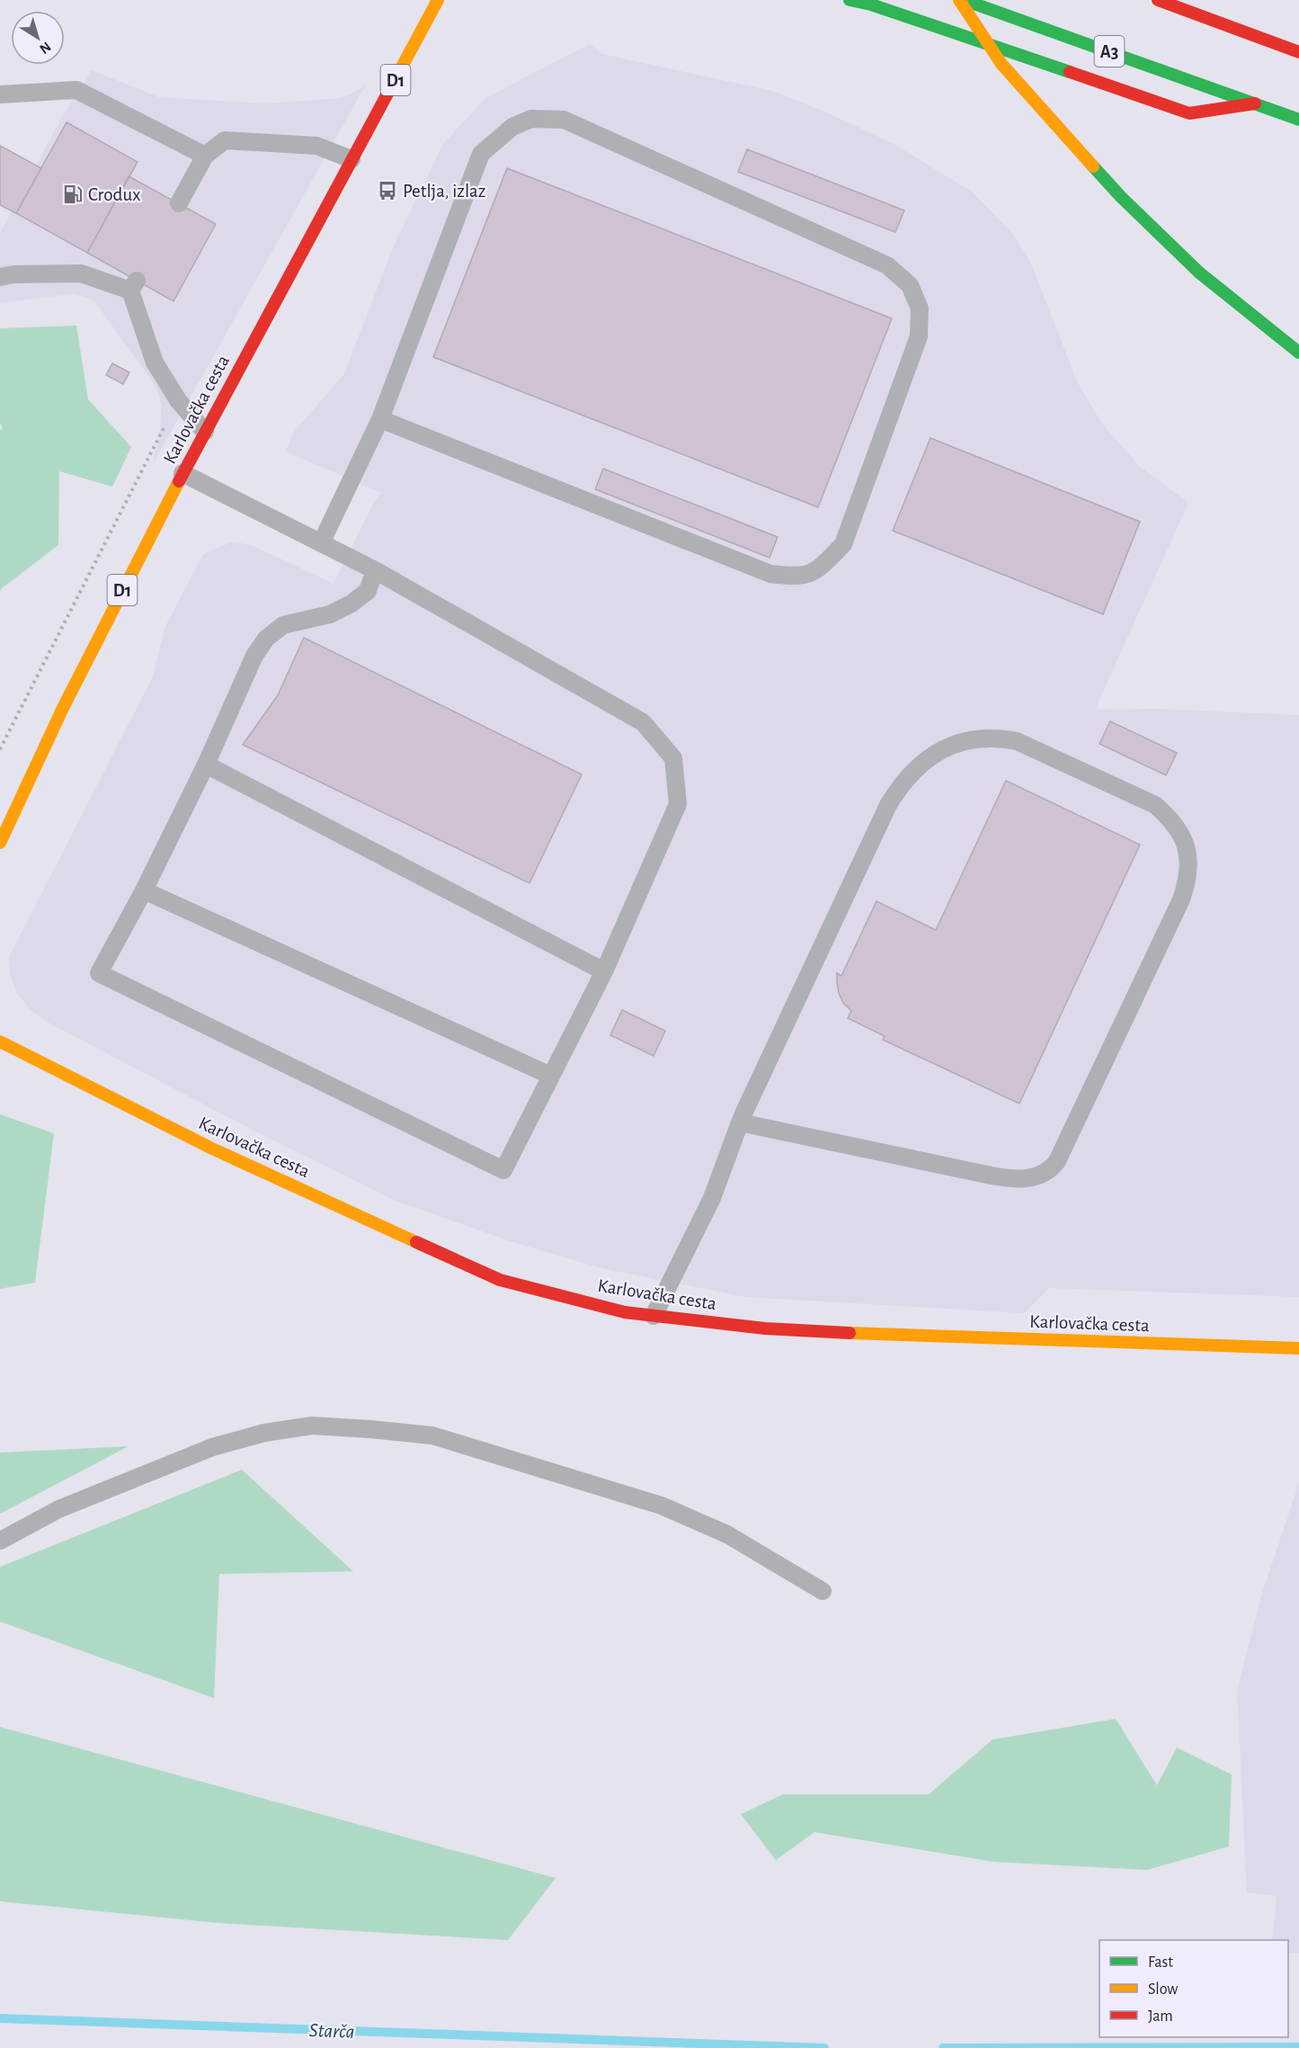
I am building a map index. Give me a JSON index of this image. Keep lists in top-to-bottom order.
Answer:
{
  "streets": {
    "main road": ["A3", "D1", "Karlovačka cesta"]
  },
  "water": ["Starča"],
  "places": {
    "bus stop": ["Petlja, izlaz"],
    "fuel station": ["Crodux"]
  },
  "legend": ["Fast", "Slow", "Jam"],
  "north": "bottom right"
}
